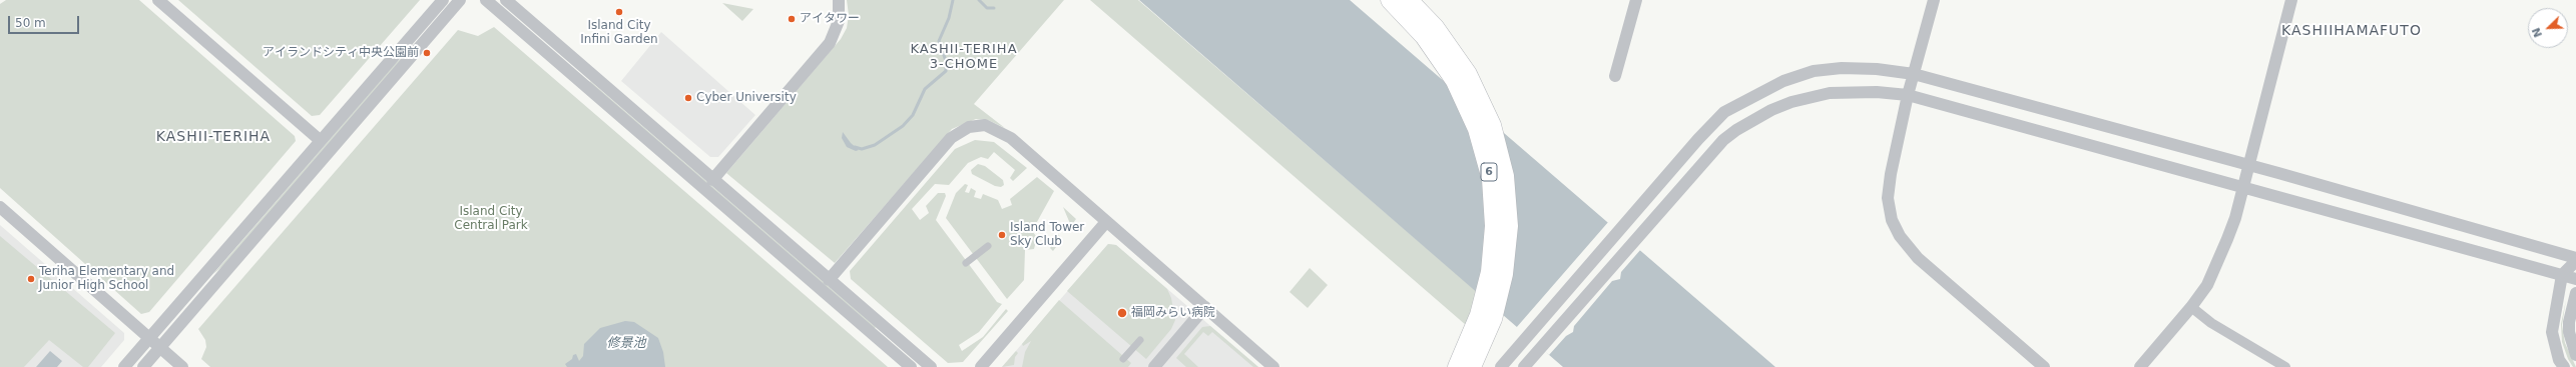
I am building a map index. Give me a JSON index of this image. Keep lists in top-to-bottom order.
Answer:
{
  "streets": {
    "highway": ["6"]
  },
  "districts": ["KASHIIHAMAFUTO", "KASHII-TERIHA 3-CHOME", "KASHII-TERIHA"],
  "water": ["修景池"],
  "parks": ["Island City Central Park"],
  "places": [
    "Island City Infini Garden",
    "アイタワー",
    "アイランドシティ中央公園前",
    "Cyber University",
    "Island Tower Sky Club",
    "Teriha Elementary and Junior High School",
    "福岡みらい病院"
  ],
  "scale_bar": "50 m",
  "north": "bottom left"
}
